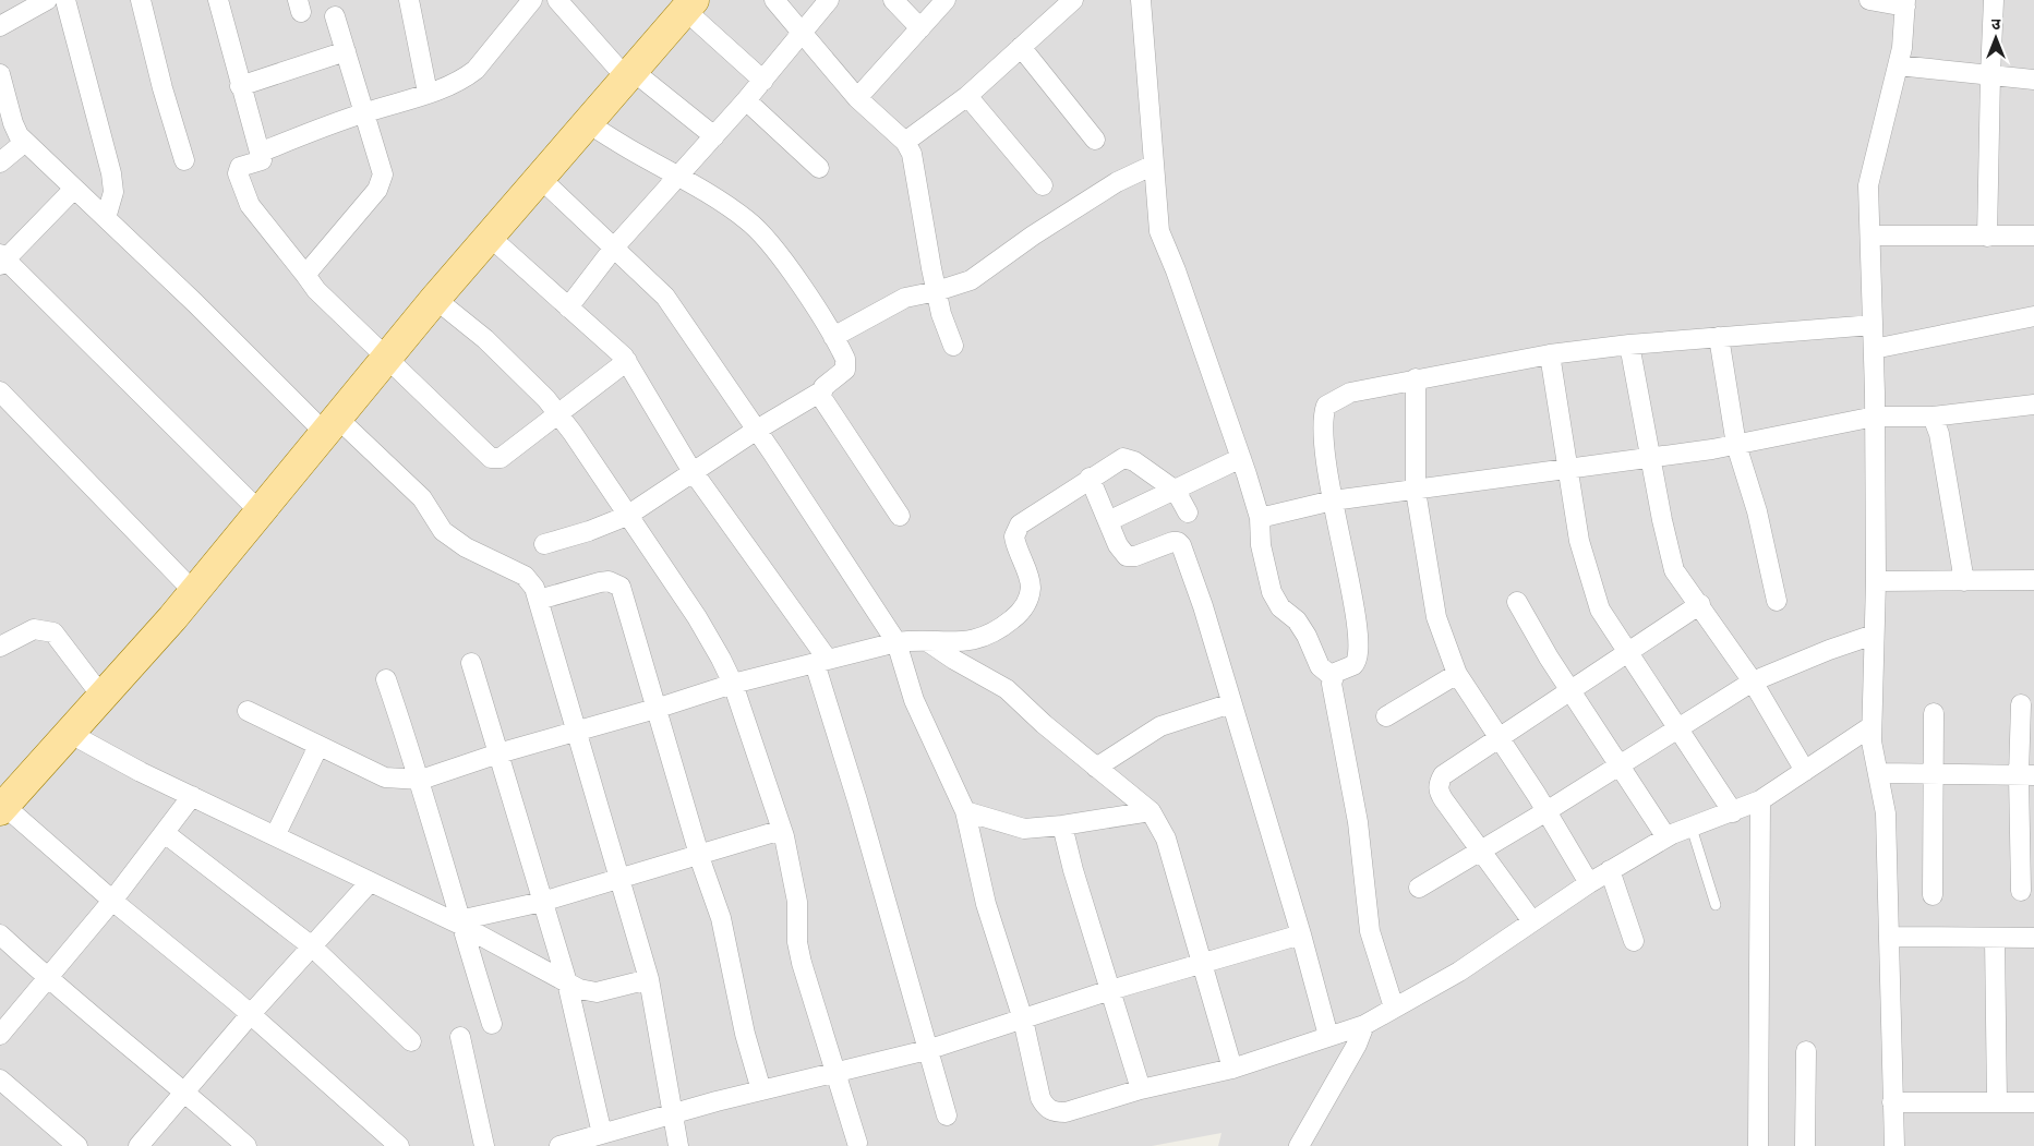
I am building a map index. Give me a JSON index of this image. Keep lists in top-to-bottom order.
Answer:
{
  "north": "top"
}
